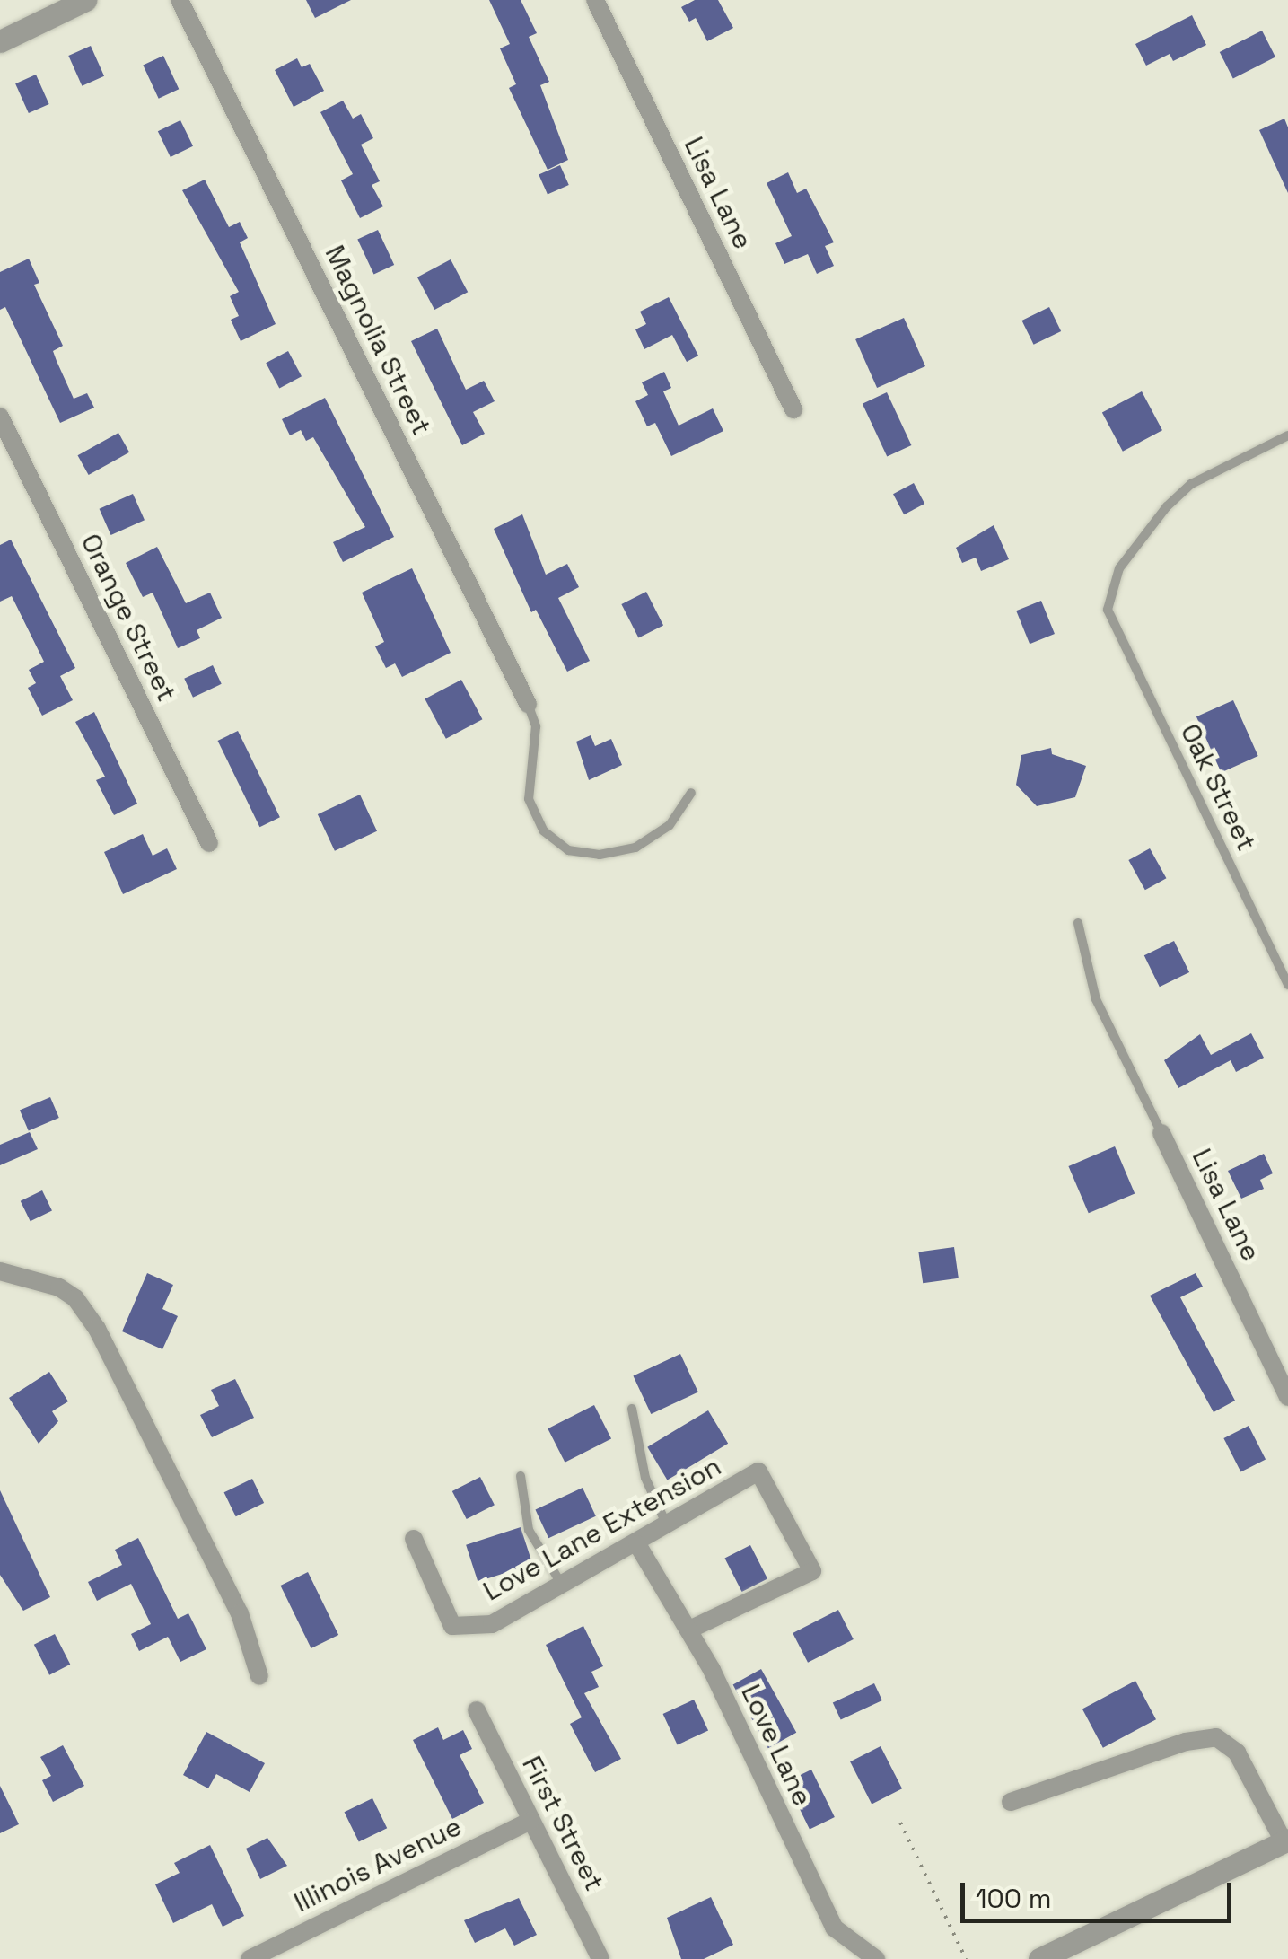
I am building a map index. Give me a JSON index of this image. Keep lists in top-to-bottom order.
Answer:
{
  "streets": {
    "street": [
      "Lisa Lane",
      "Magnolia Street",
      "Orange Street",
      "Love Lane Extension",
      "Love Lane",
      "First Street",
      "Illinois Avenue"
    ],
    "lane": ["Oak Street"]
  },
  "crossings": [
    ["Love Lane Extension", "Love Lane"],
    ["First Street", "Illinois Avenue"]
  ],
  "scale_bar": "100 m"
}
